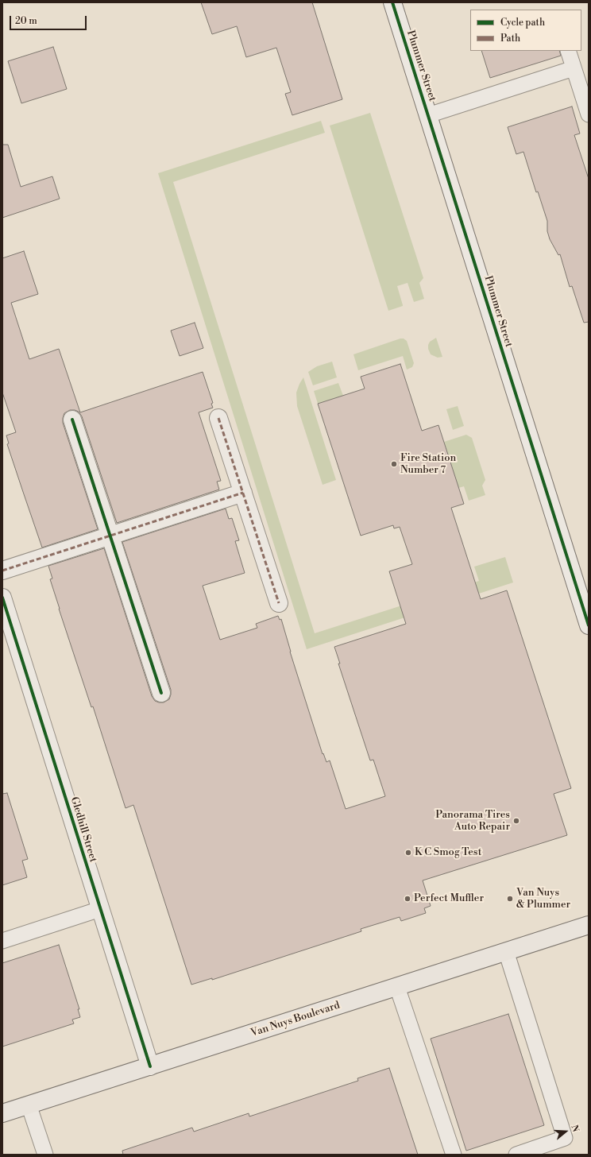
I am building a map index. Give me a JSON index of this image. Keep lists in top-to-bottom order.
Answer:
{
  "streets": {
    "main road": ["Van Nuys Boulevard"],
    "street": ["Plummer Street", "Gledhill Street"]
  },
  "crossings": [
    ["Gledhill Street", "Van Nuys Boulevard"]
  ],
  "places": [
    "Fire Station Number 7",
    "Panorama Tires Auto Repair",
    "K C Smog Test",
    "Perfect Muffler",
    "Van Nuys & Plummer"
  ],
  "legend": ["Cycle path", "Path"],
  "scale_bar": "20 m",
  "north": "right"
}
